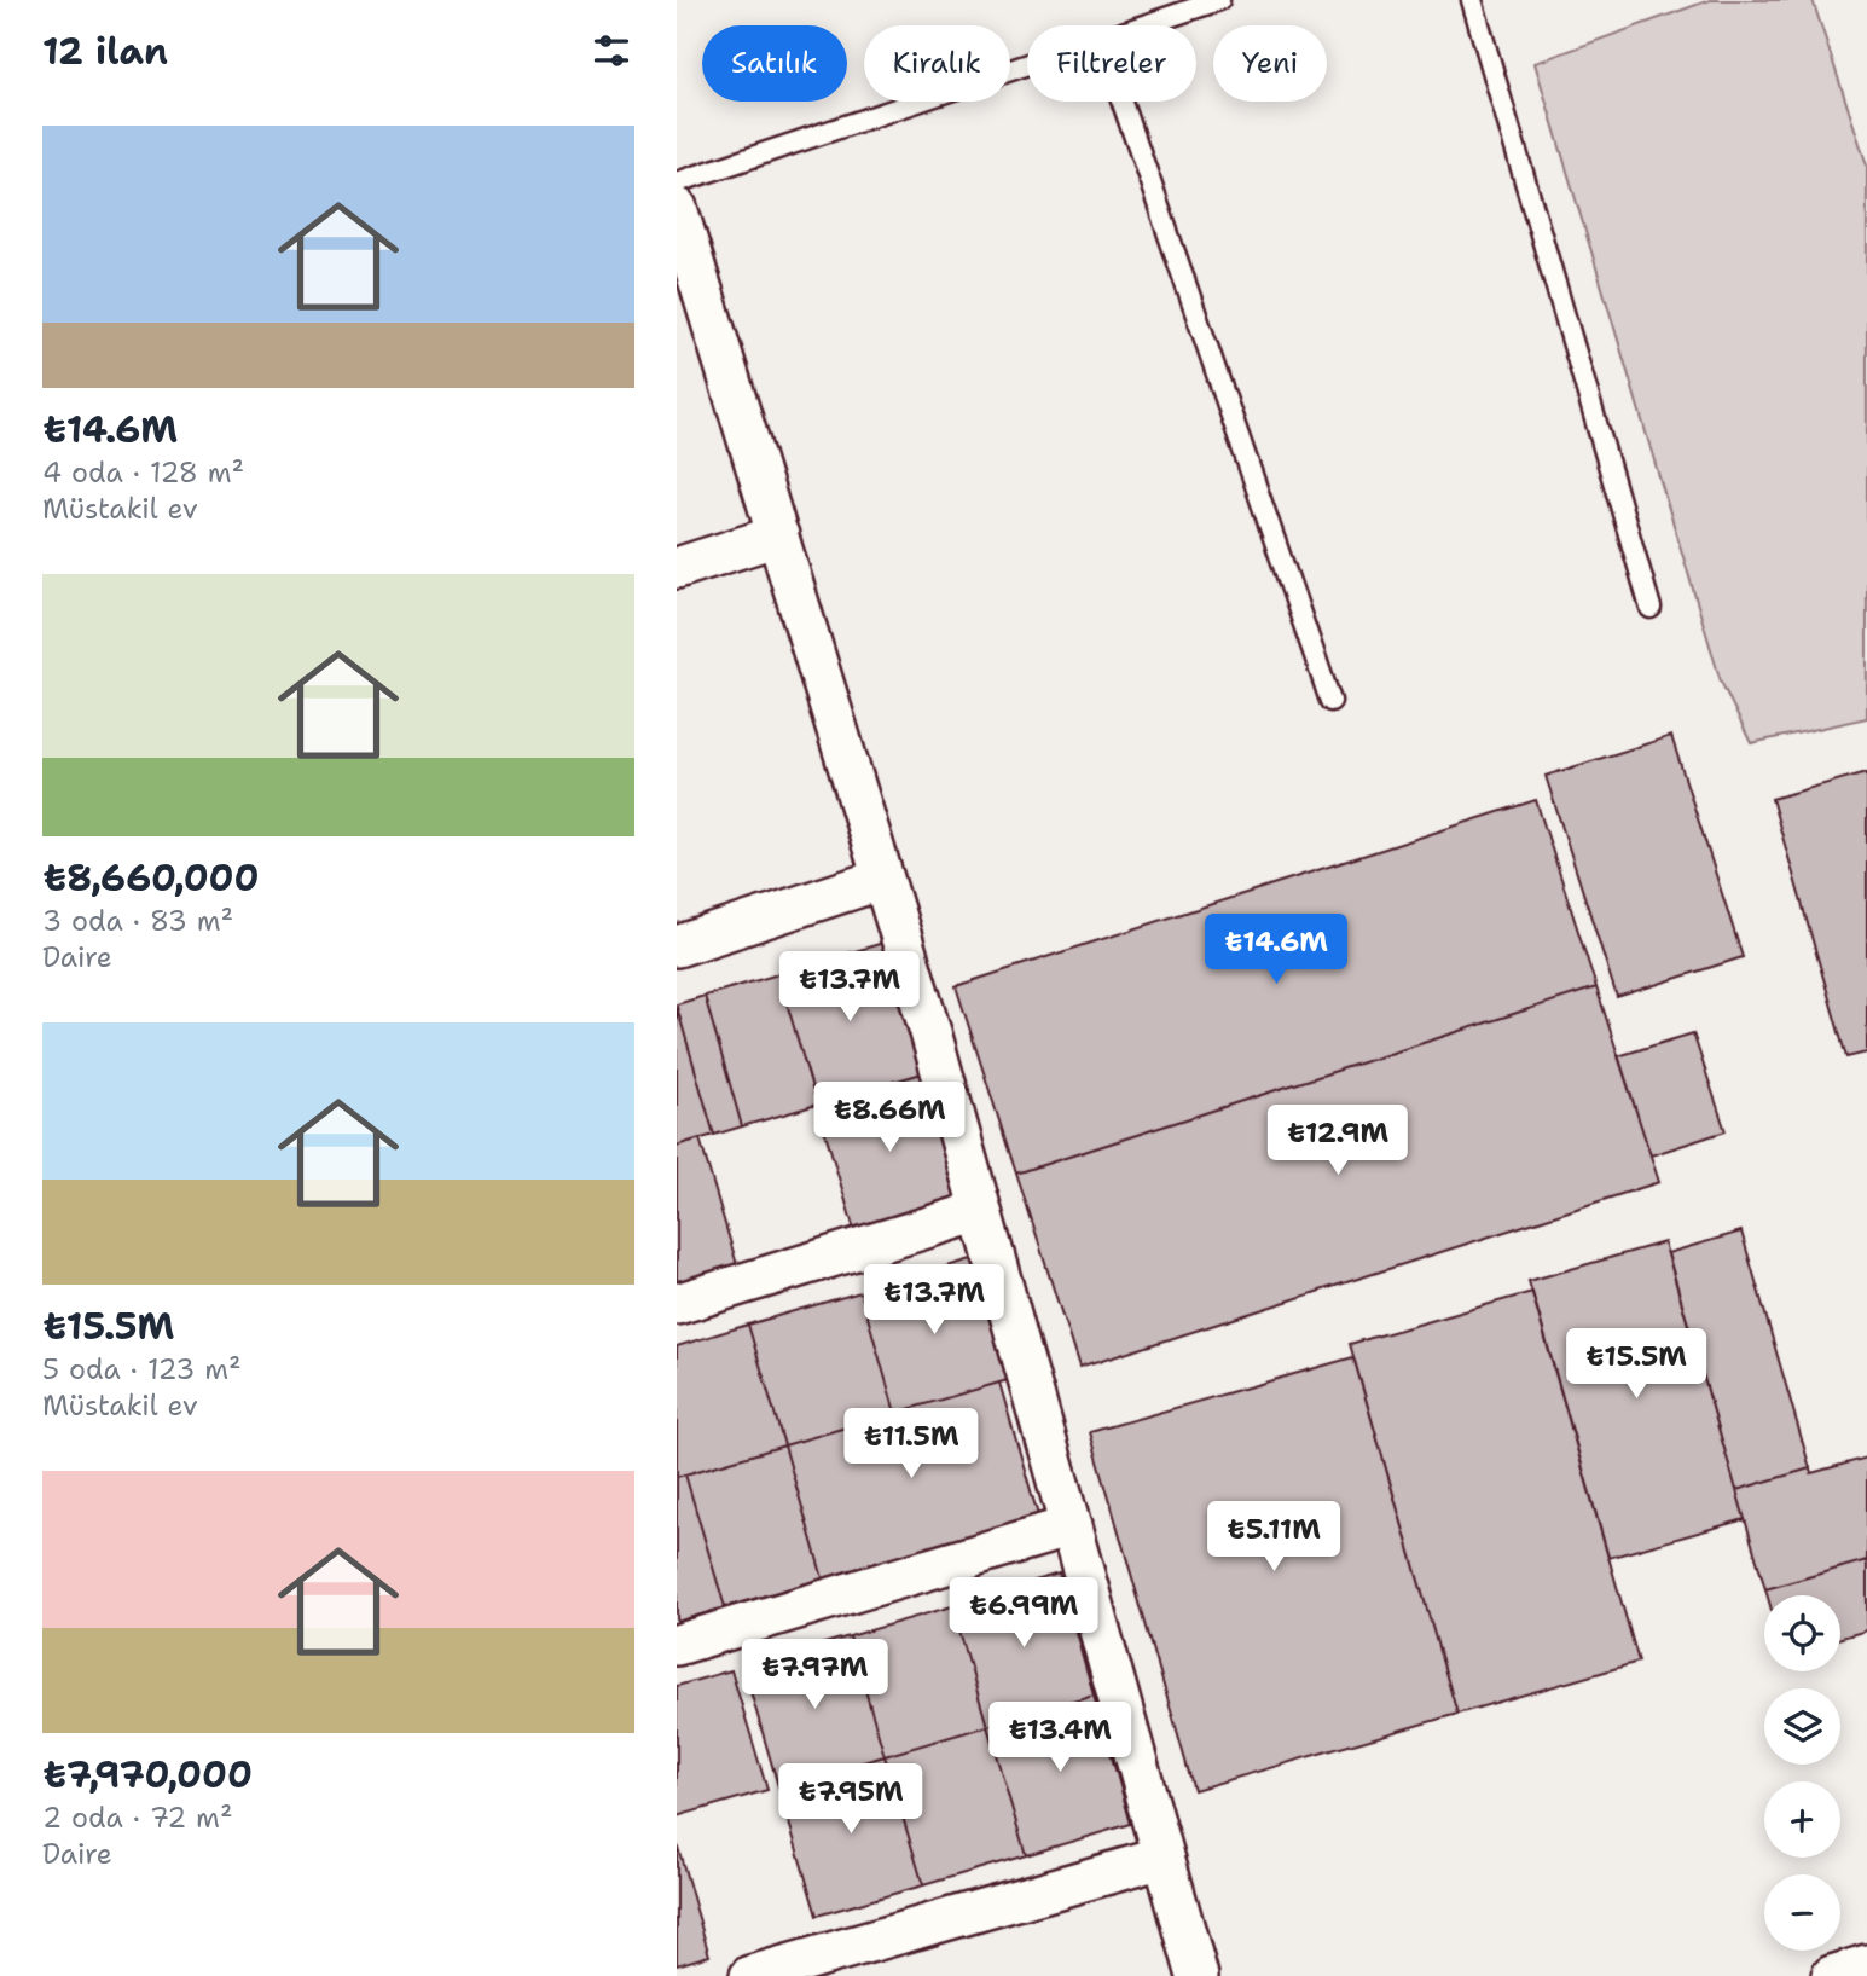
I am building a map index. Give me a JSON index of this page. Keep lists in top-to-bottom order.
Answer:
{
  "page": {
    "heading": "12 ilan",
    "chip": [
      "Satılık",
      "Kiralık",
      "Filtreler",
      "Yeni"
    ],
    "list": [
      {
        "name": "₺14.6M",
        "note": "4 oda · 128 m² · Müstakil ev"
      },
      {
        "name": "₺8,660,000",
        "note": "3 oda · 83 m² · Daire"
      },
      {
        "name": "₺15.5M",
        "note": "5 oda · 123 m² · Müstakil ev"
      },
      {
        "name": "₺7,970,000",
        "note": "2 oda · 72 m² · Daire"
      }
    ],
    "price": [
      "₺14.6M",
      "₺13.7M",
      "₺8.66M",
      "₺12.9M",
      "₺13.7M",
      "₺15.5M",
      "₺11.5M",
      "₺5.11M",
      "₺6.99M",
      "₺7.97M",
      "₺13.4M",
      "₺7.95M"
    ],
    "map_buttons": ["+", "−"]
  }
}
